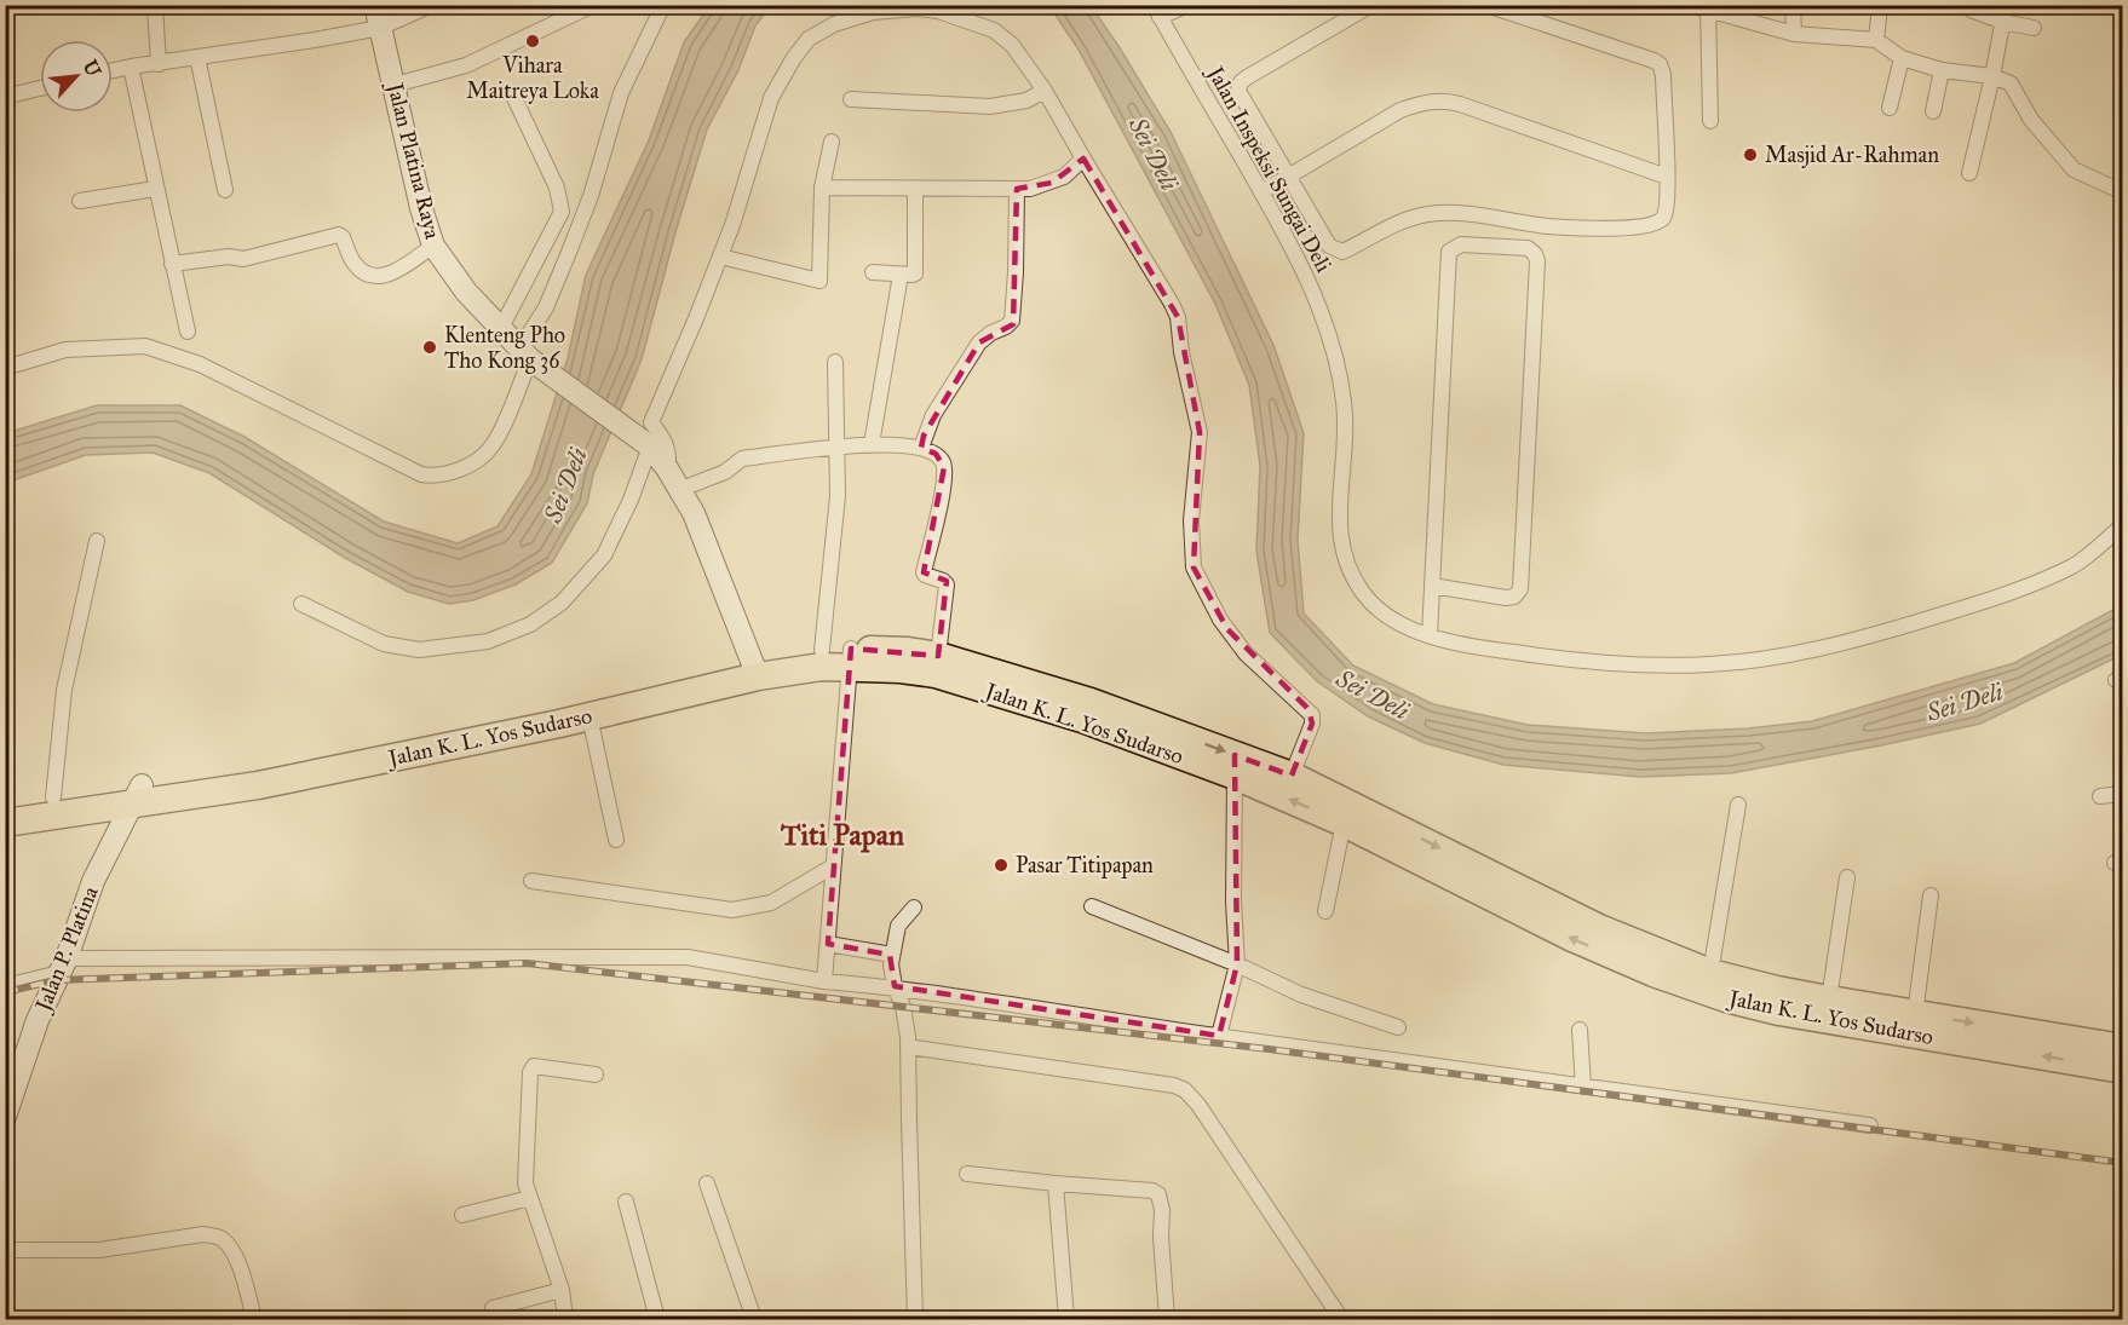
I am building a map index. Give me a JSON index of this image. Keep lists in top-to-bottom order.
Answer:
{
  "streets": {
    "highway": ["Jalan K. L. Yos Sudarso"],
    "main road": ["Jalan Platina Raya", "Jalan P. Platina"],
    "street": ["Jalan Inspeksi Sungai Deli"]
  },
  "crossings": [
    ["Jalan Platina Raya", "Jalan K. L. Yos Sudarso"],
    ["Jalan K. L. Yos Sudarso", "Jalan P. Platina"]
  ],
  "districts": ["Titi Papan"],
  "water": ["Sei Deli"],
  "places": [
    "Vihara Maitreya Loka",
    "Masjid Ar-Rahman",
    "Klenteng Pho Tho Kong 36",
    "Pasar Titipapan"
  ],
  "north": "top right"
}
